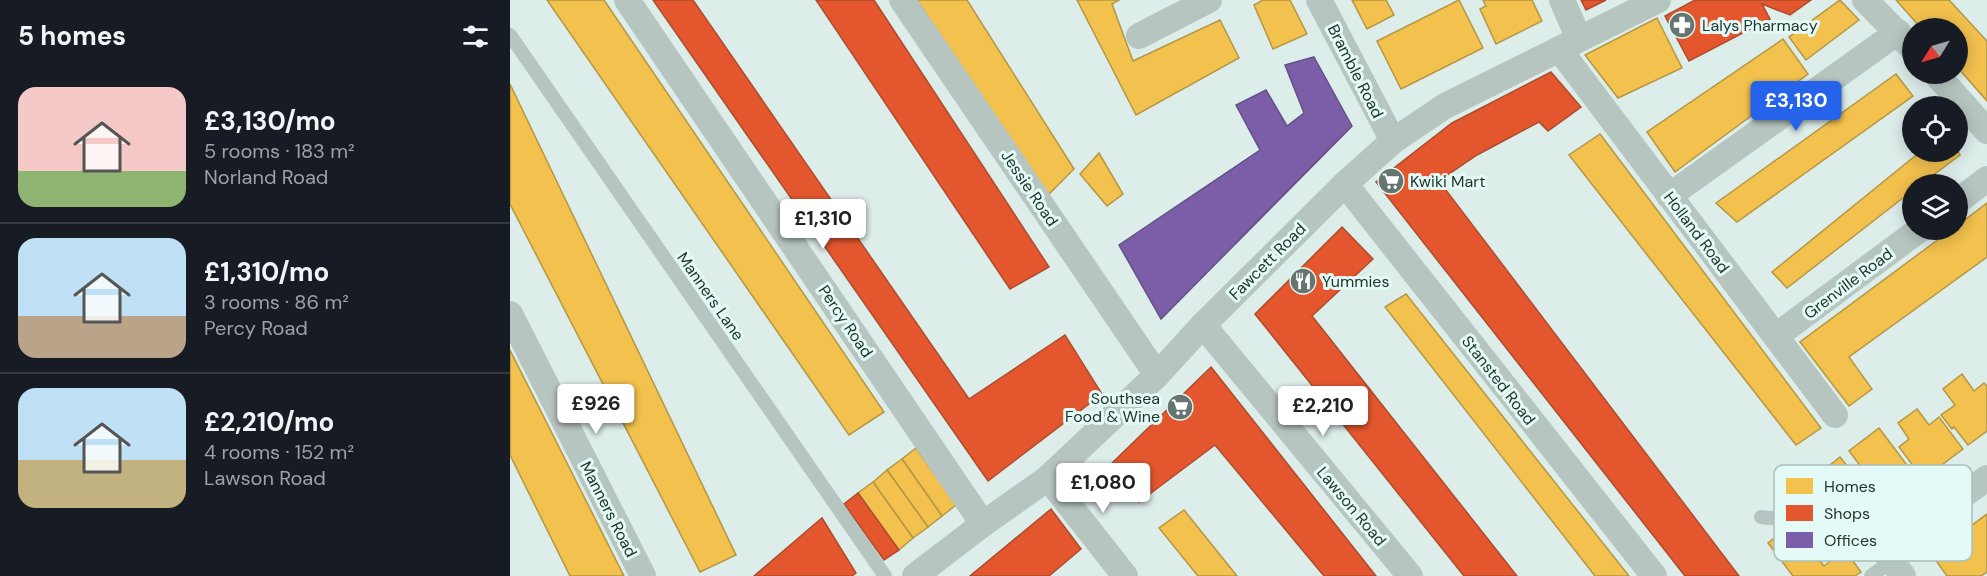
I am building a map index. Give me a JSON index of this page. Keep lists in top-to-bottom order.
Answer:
{
  "streets": {
    "street": [
      "Bramble Road",
      "Jessie Road",
      "Holland Road",
      "Fawcett Road",
      "Grenville Road",
      "Percy Road",
      "Stansted Road",
      "Lawson Road",
      "Manners Road"
    ],
    "lane": ["Manners Lane"]
  },
  "crossings": [
    ["Bramble Road", "Fawcett Road"],
    ["Jessie Road", "Fawcett Road"],
    ["Holland Road", "Fawcett Road"],
    ["Holland Road", "Grenville Road"],
    ["Fawcett Road", "Percy Road"],
    ["Fawcett Road", "Stansted Road"],
    ["Fawcett Road", "Lawson Road"]
  ],
  "places": {
    "pharmacy": ["Lalys Pharmacy"],
    "supermarket": ["Kwiki Mart", "Southsea Food & Wine"],
    "restaurant": ["Yummies"]
  },
  "legend": ["Homes", "Shops", "Offices"],
  "north": "bottom left",
  "page": {
    "heading": "5 homes",
    "list": [
      {
        "name": "£3,130/mo",
        "note": "5 rooms · 183 m² · Norland Road"
      },
      {
        "name": "£1,310/mo",
        "note": "3 rooms · 86 m² · Percy Road"
      },
      {
        "name": "£2,210/mo",
        "note": "4 rooms · 152 m² · Lawson Road"
      }
    ],
    "price": [
      "£3,130",
      "£1,310",
      "£926",
      "£2,210",
      "£1,080"
    ]
  }
}
